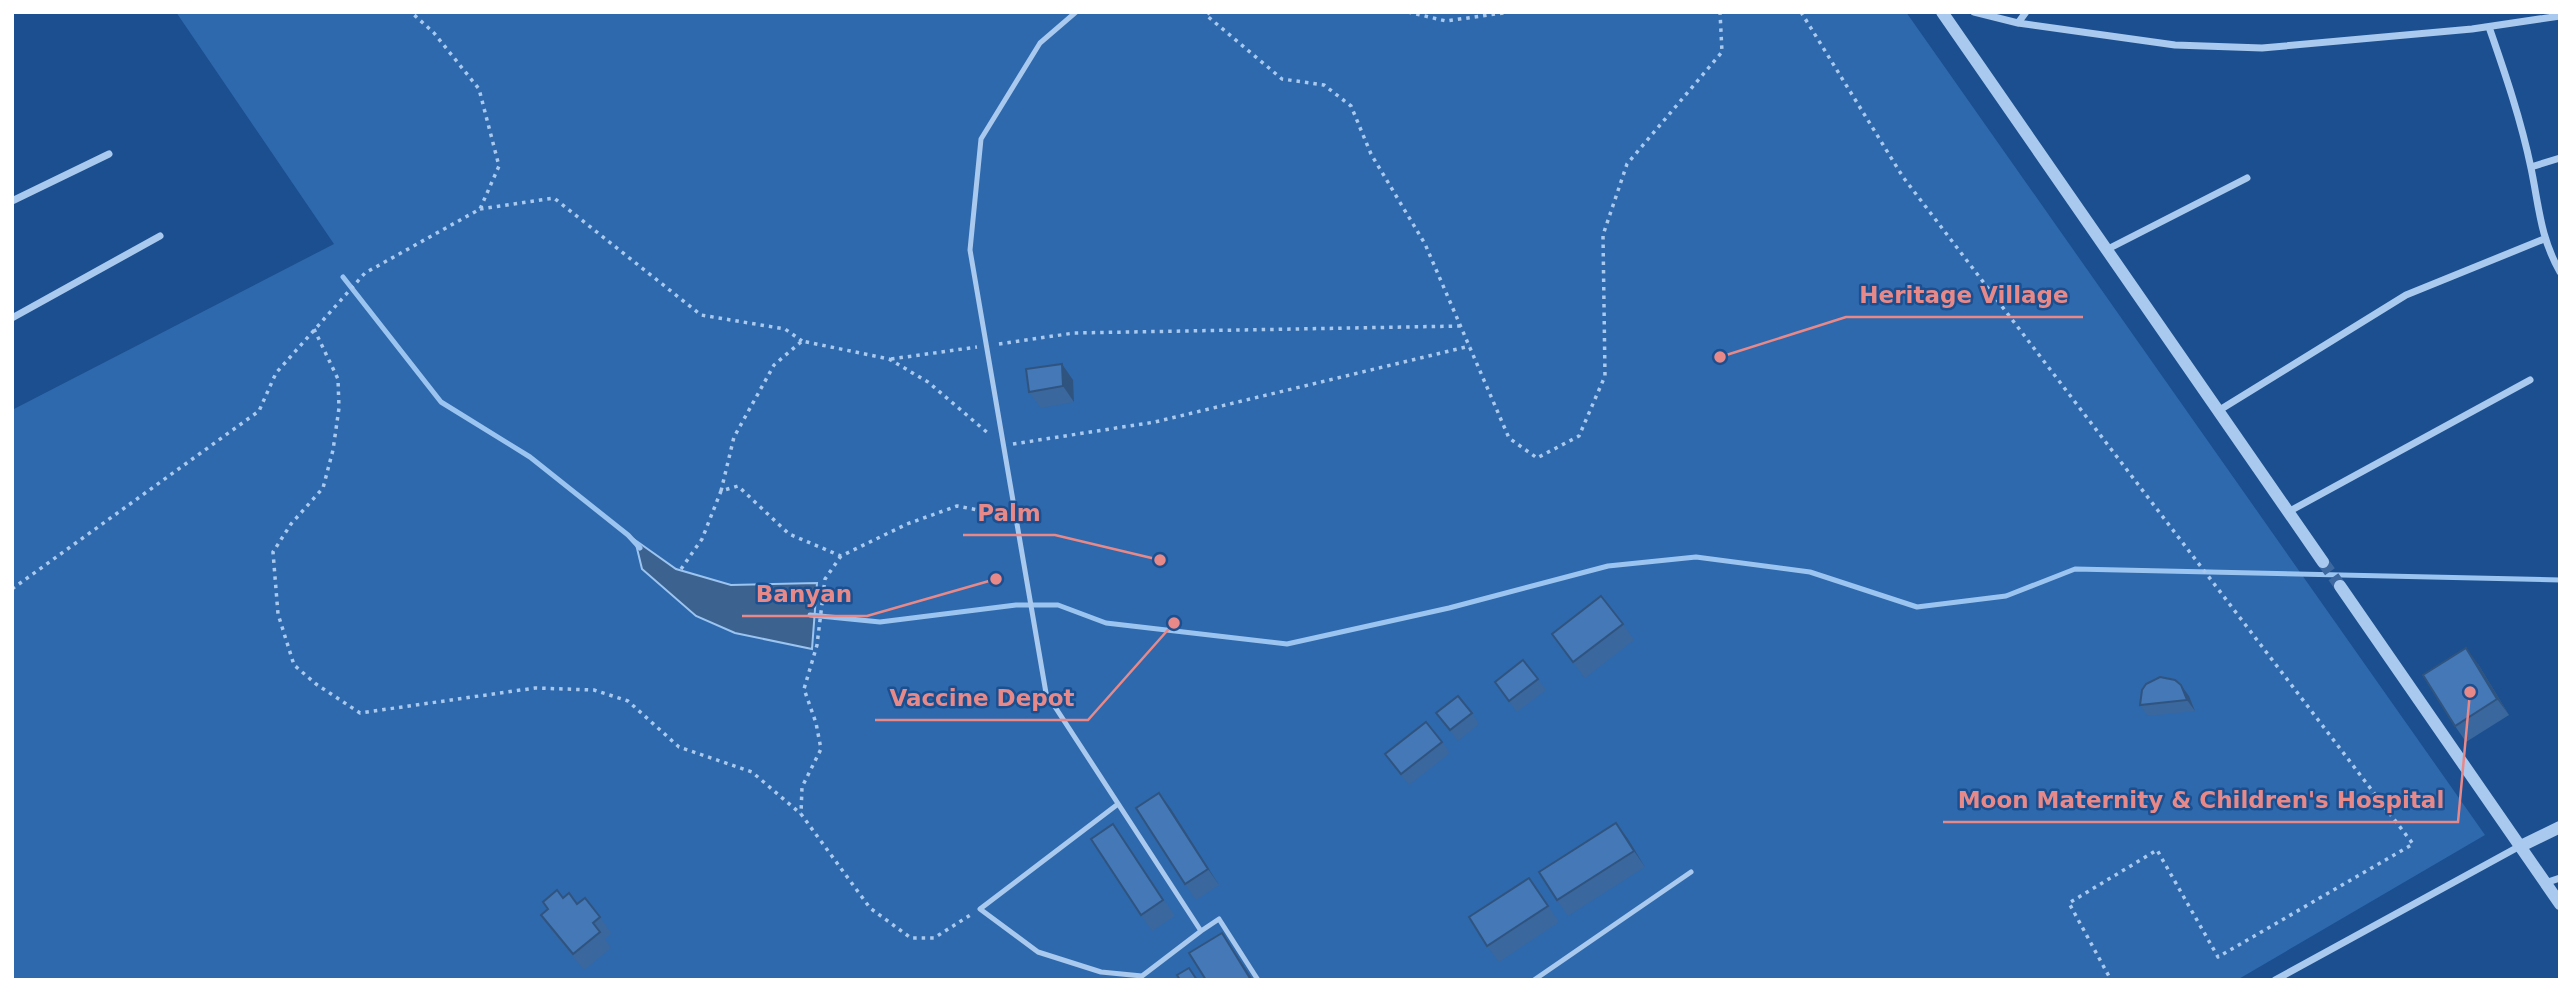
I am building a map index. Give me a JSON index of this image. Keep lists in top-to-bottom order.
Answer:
{
  "places": [
    "Heritage Village",
    "Palm",
    "Banyan",
    "Vaccine Depot",
    "Moon Maternity & Children's Hospital"
  ]
}
